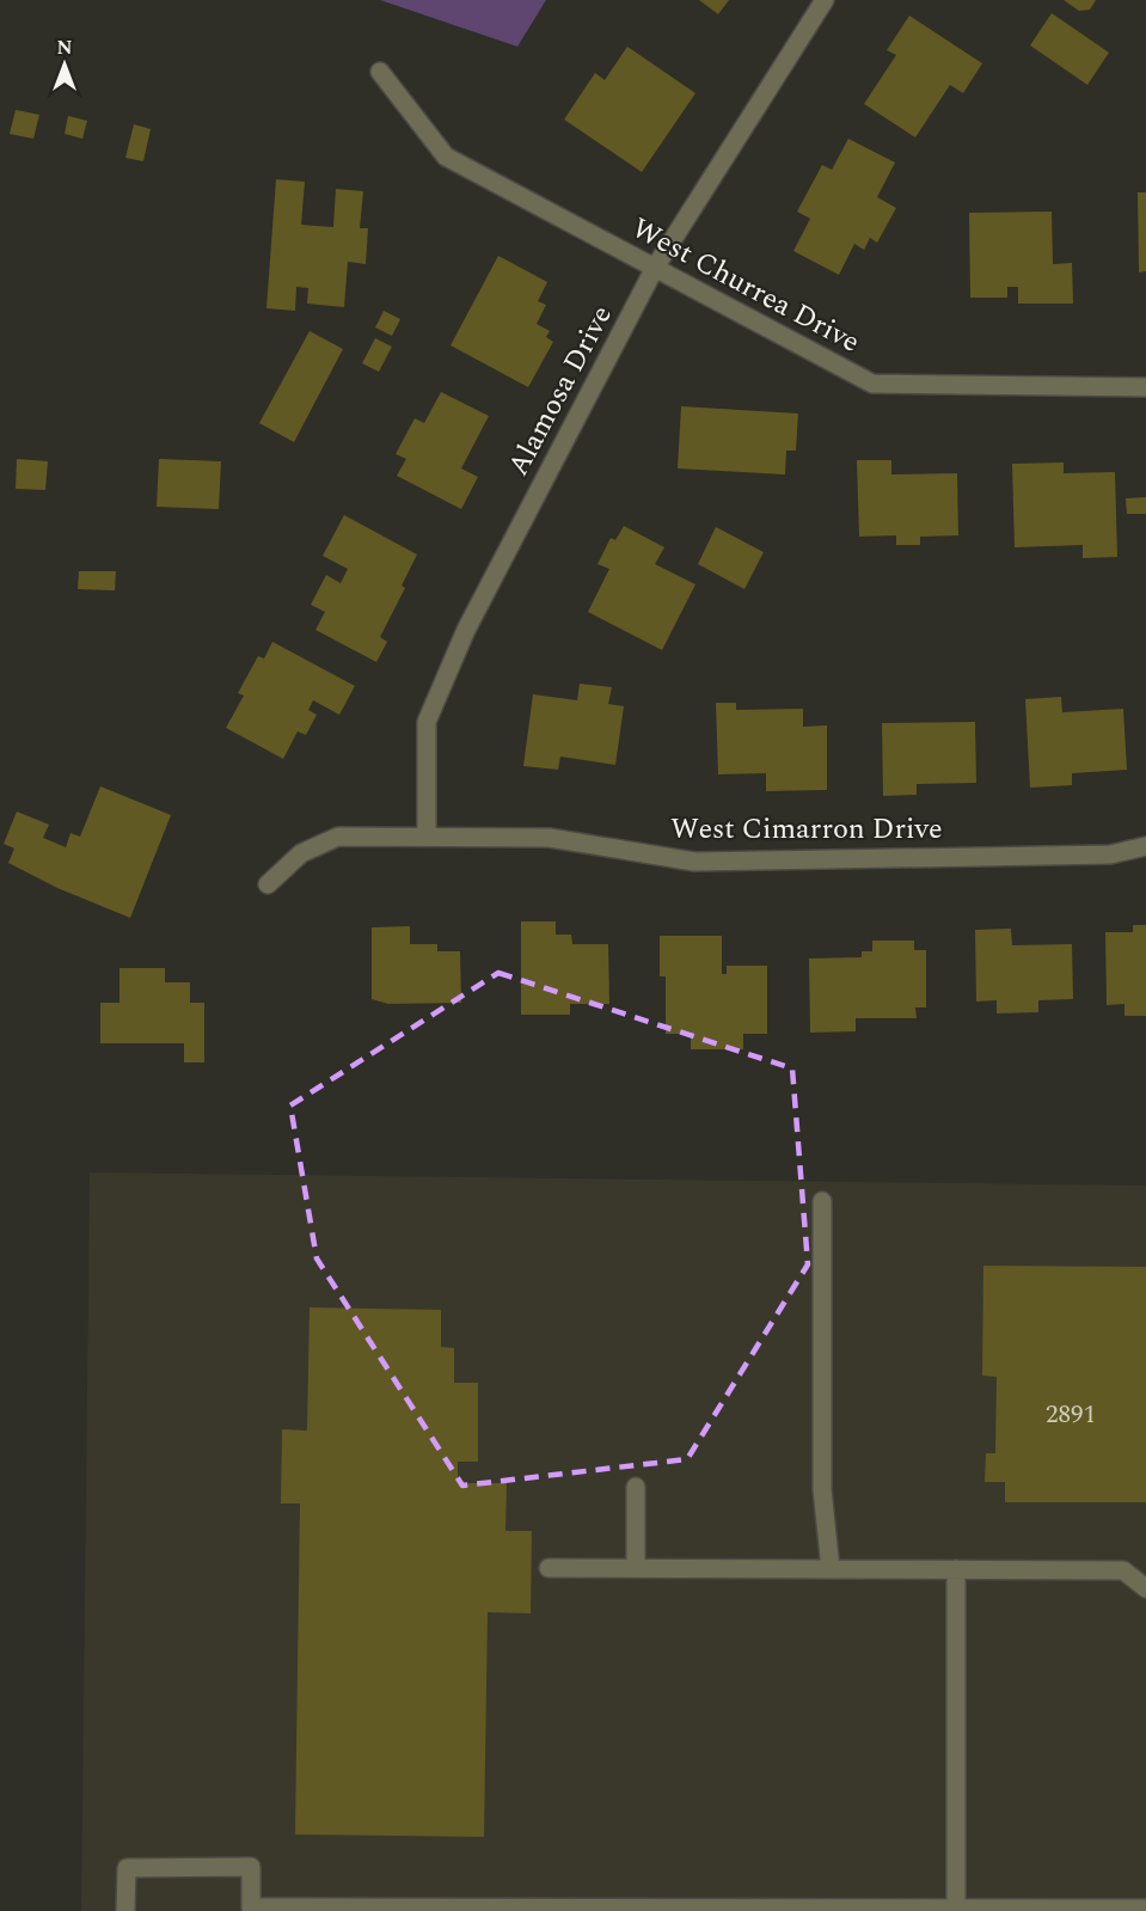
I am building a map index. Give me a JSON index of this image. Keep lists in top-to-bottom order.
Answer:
{
  "streets": {
    "street": ["West Churrea Drive", "Alamosa Drive", "West Cimarron Drive"]
  },
  "crossings": [
    ["West Churrea Drive", "Alamosa Drive"],
    ["Alamosa Drive", "West Cimarron Drive"]
  ],
  "house_numbers": ["2891"],
  "north": "top"
}
